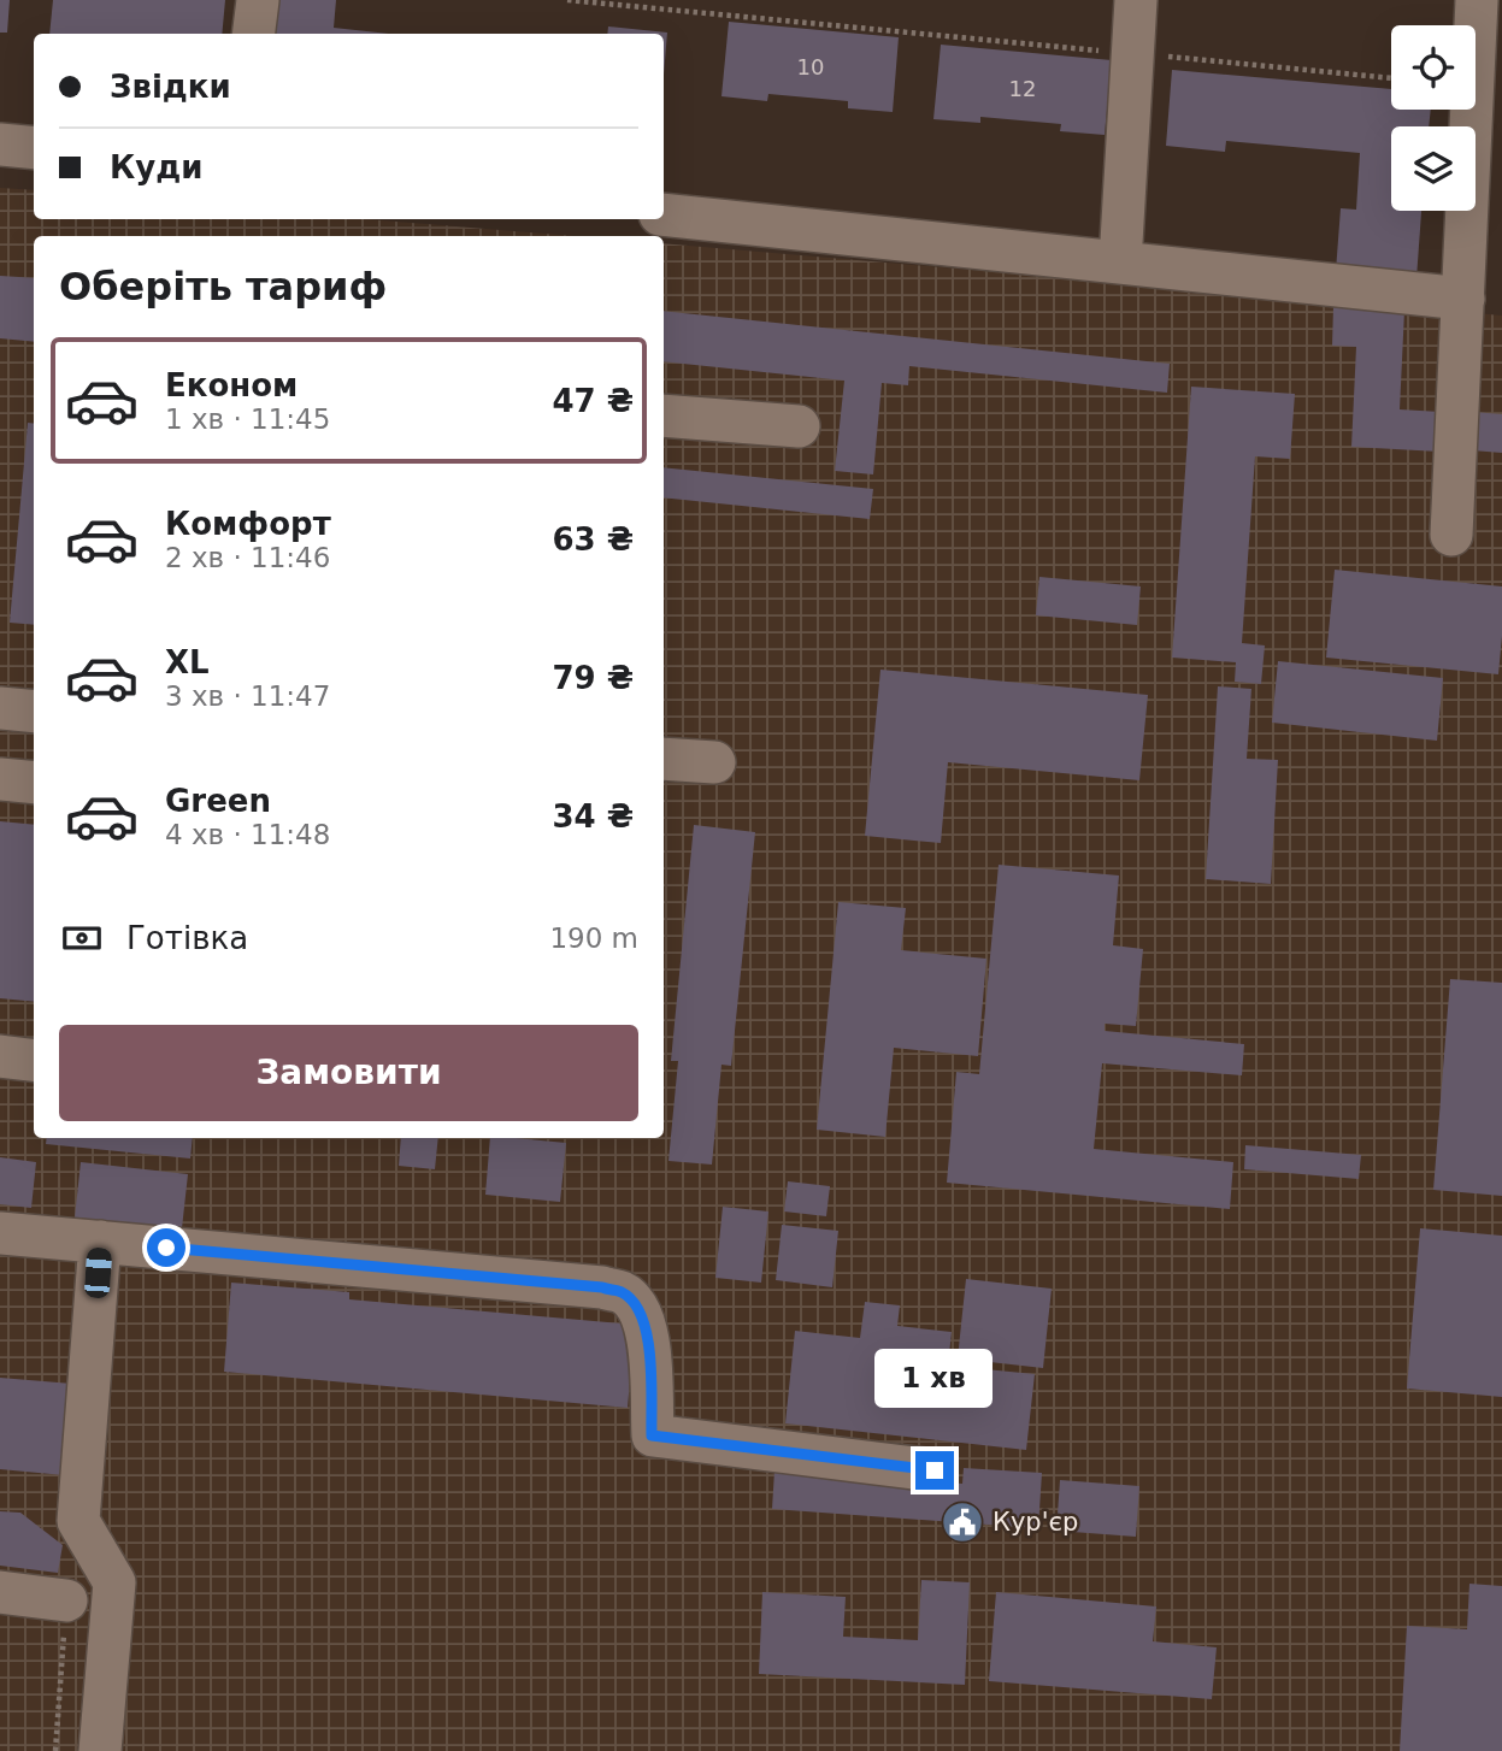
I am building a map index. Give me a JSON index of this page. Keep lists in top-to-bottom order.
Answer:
{
  "places": {
    "public building": ["Кур'єр"]
  },
  "house_numbers": ["10", "12"],
  "page": {
    "banner": ["Звідки", "Куди"],
    "heading": "Оберіть тариф",
    "list": [
      {
        "name": "Економ",
        "note": "1 хв · 11:45",
        "value": "47 ₴"
      },
      {
        "name": "Комфорт",
        "note": "2 хв · 11:46",
        "value": "63 ₴"
      },
      {
        "name": "XL",
        "note": "3 хв · 11:47",
        "value": "79 ₴"
      },
      {
        "name": "Green",
        "note": "4 хв · 11:48",
        "value": "34 ₴"
      }
    ],
    "pay": ["Готівка", "190 m"],
    "buttons": "Замовити",
    "bubble": "1 хв"
  }
}
